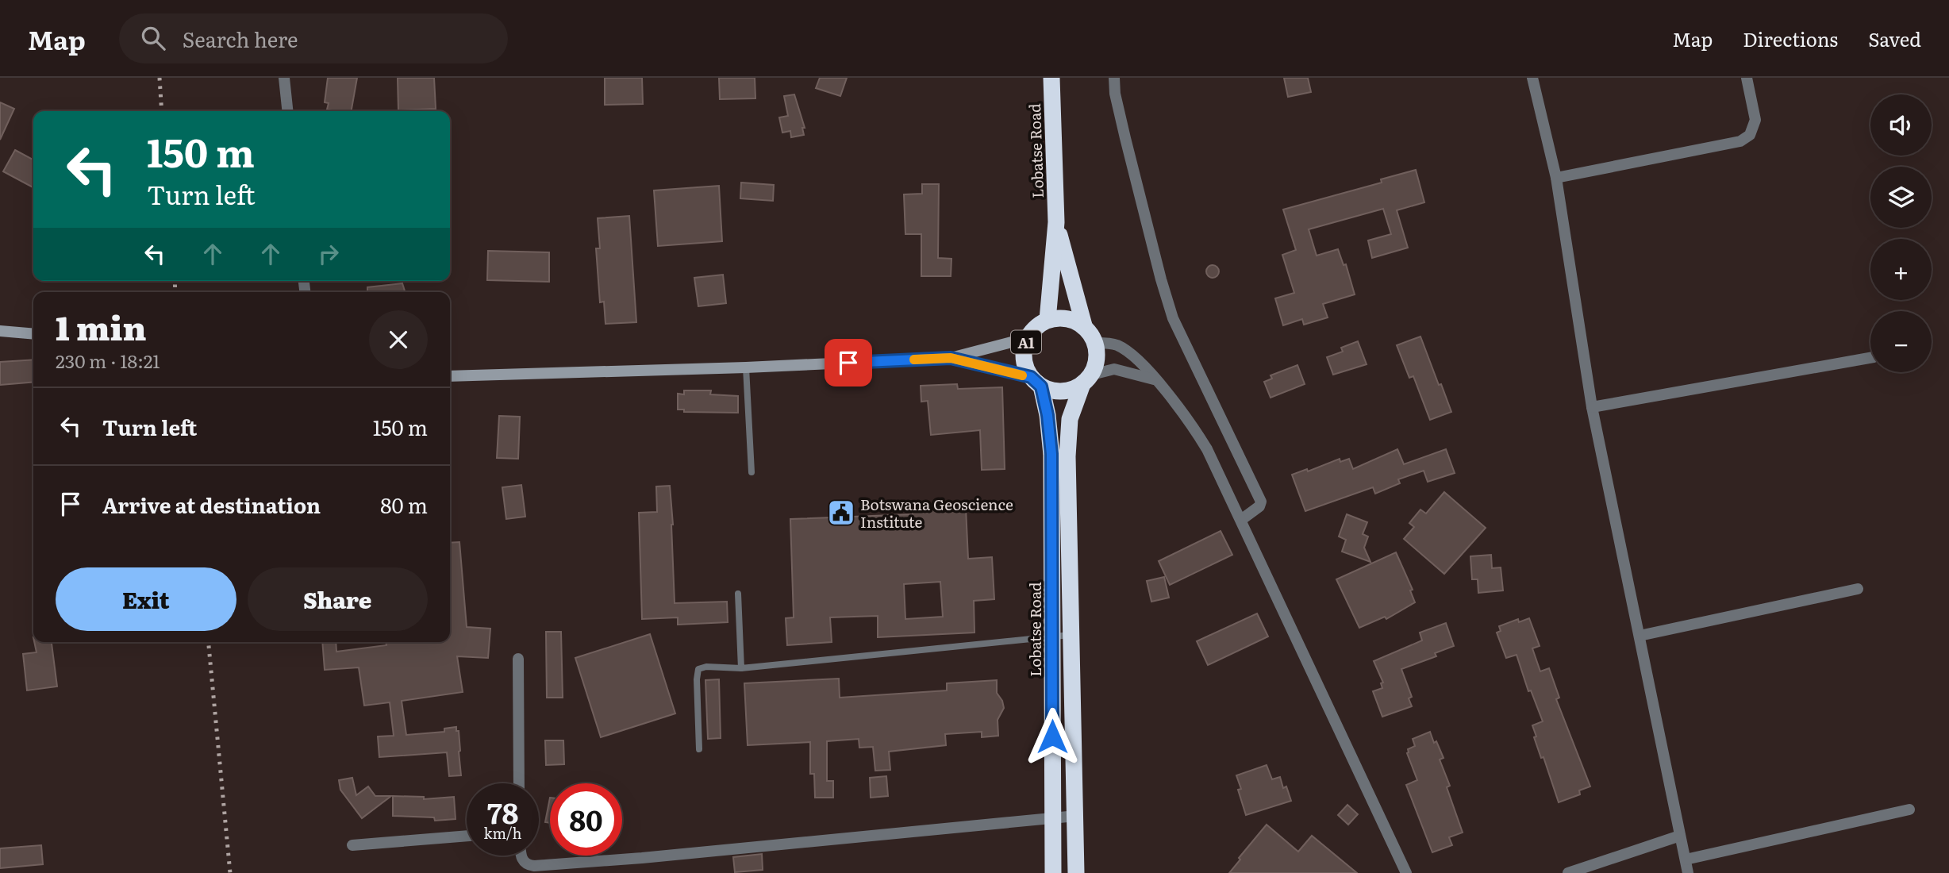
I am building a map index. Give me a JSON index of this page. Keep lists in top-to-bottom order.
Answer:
{
  "streets": {
    "highway": ["Lobatse Road", "A1"]
  },
  "crossings": [
    ["Lobatse Road", "A1"]
  ],
  "places": {
    "public building": ["Botswana Geoscience Institute"]
  },
  "page": {
    "header": "Map",
    "search": "Search here",
    "nav": ["Map", "Directions", "Saved"],
    "map_buttons": ["+", "−"],
    "turn": ["150 m", "Turn left"],
    "heading": ["1 min", "230 m · 18:21"],
    "list": [
      {
        "name": "Turn left",
        "value": "150 m"
      },
      {
        "name": "Arrive at destination",
        "value": "80 m"
      }
    ],
    "buttons": ["Exit", "Share"],
    "speed": "78 km/h",
    "limit": "80"
  }
}
